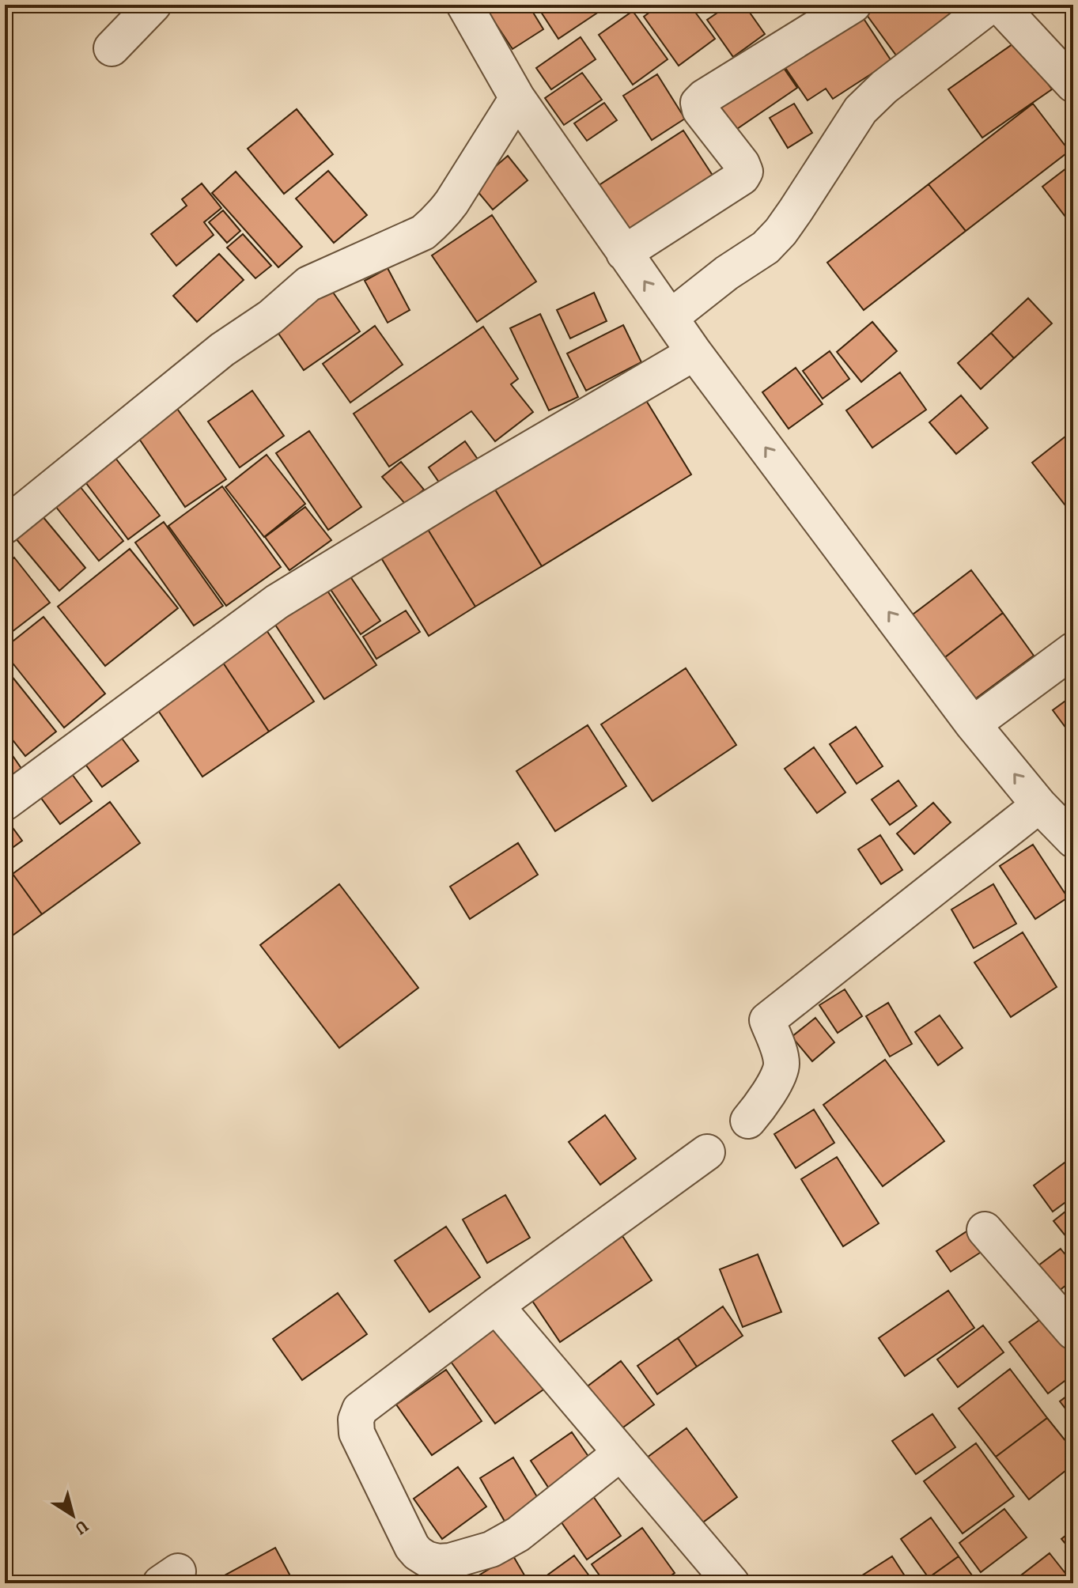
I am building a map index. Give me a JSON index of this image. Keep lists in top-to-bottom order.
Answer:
{
  "north": "bottom right"
}
